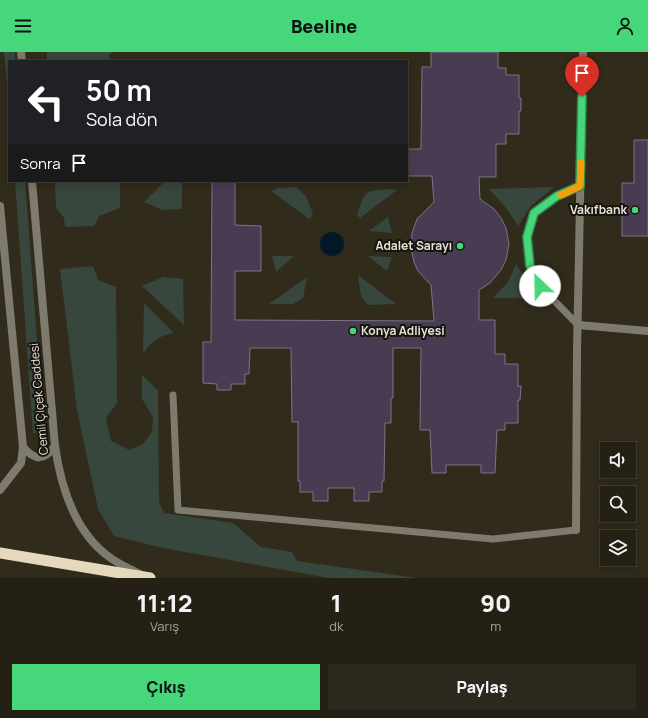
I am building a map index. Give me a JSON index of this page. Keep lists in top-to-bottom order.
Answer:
{
  "streets": {
    "street": ["Cemil Çiçek Caddesi"]
  },
  "places": ["Vakıfbank", "Adalet Sarayı", "Konya Adliyesi"],
  "page": {
    "header": "Beeline",
    "turn": ["50 m", "Sola dön"],
    "then": "Sonra",
    "eta": [
      "11:12",
      "Varış",
      "1",
      "dk",
      "90",
      "m"
    ],
    "buttons": ["Çıkış", "Paylaş"]
  }
}
